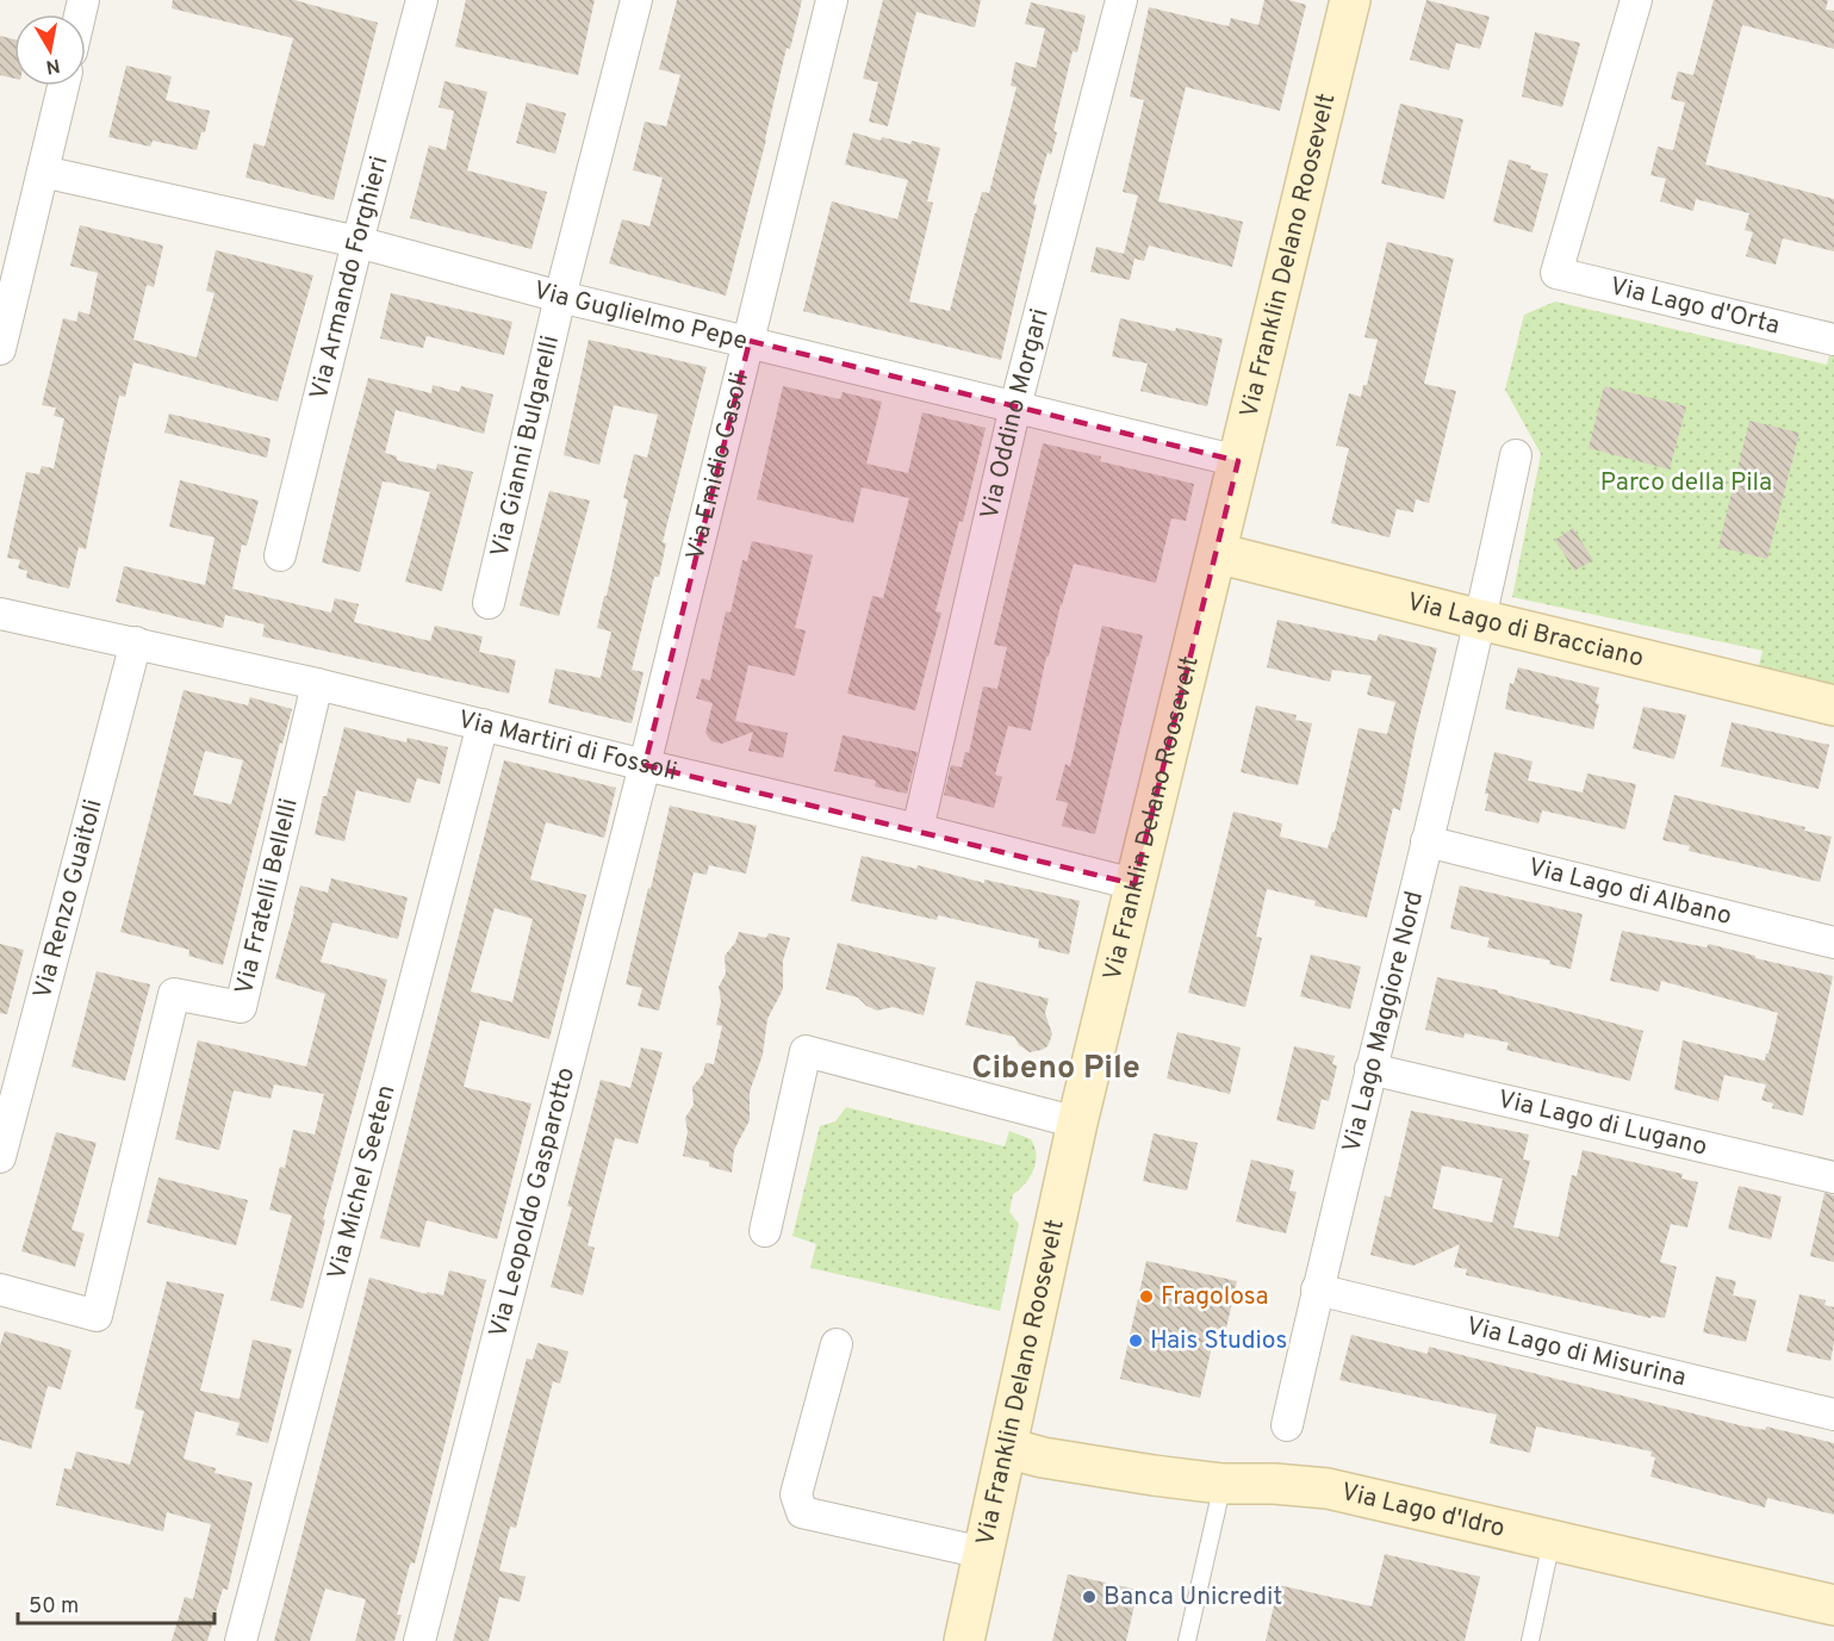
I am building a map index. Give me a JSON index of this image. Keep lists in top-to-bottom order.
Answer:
{
  "streets": {
    "main road": ["Via Franklin Delano Roosevelt", "Via Lago di Bracciano", "Via Lago d'Idro"],
    "street": [
      "Via Armando Forghieri",
      "Via Lago d'Orta",
      "Via Guglielmo Pepe",
      "Via Oddino Morgari",
      "Via Gianni Bulgarelli",
      "Via Emidio Casoli",
      "Via Martiri di Fossoli",
      "Via Lago di Albano",
      "Via Fratelli Bellelli",
      "Via Renzo Guaitoli",
      "Via Lago Maggiore Nord",
      "Via Lago di Lugano",
      "Via Michel Seeten",
      "Via Leopoldo Gasparotto",
      "Via Lago di Misurina"
    ]
  },
  "crossings": [
    ["Via Franklin Delano Roosevelt", "Via Guglielmo Pepe"],
    ["Via Franklin Delano Roosevelt", "Via Lago di Bracciano"],
    ["Via Franklin Delano Roosevelt", "Via Martiri di Fossoli"],
    ["Via Franklin Delano Roosevelt", "Via Lago d'Idro"],
    ["Via Armando Forghieri", "Via Guglielmo Pepe"],
    ["Via Guglielmo Pepe", "Via Oddino Morgari"],
    ["Via Guglielmo Pepe", "Via Gianni Bulgarelli"],
    ["Via Guglielmo Pepe", "Via Emidio Casoli"],
    ["Via Oddino Morgari", "Via Martiri di Fossoli"],
    ["Via Emidio Casoli", "Via Martiri di Fossoli"],
    ["Via Emidio Casoli", "Via Leopoldo Gasparotto"],
    ["Via Lago di Bracciano", "Via Lago Maggiore Nord"],
    ["Via Martiri di Fossoli", "Via Fratelli Bellelli"],
    ["Via Martiri di Fossoli", "Via Renzo Guaitoli"],
    ["Via Martiri di Fossoli", "Via Michel Seeten"],
    ["Via Martiri di Fossoli", "Via Leopoldo Gasparotto"],
    ["Via Lago di Albano", "Via Lago Maggiore Nord"],
    ["Via Lago Maggiore Nord", "Via Lago di Lugano"],
    ["Via Lago Maggiore Nord", "Via Lago di Misurina"]
  ],
  "districts": ["Cibeno Pile"],
  "parks": ["Parco della Pila"],
  "places": ["Fragolosa", "Hais Studios", "Banca Unicredit"],
  "scale_bar": "50 m",
  "north": "bottom"
}
